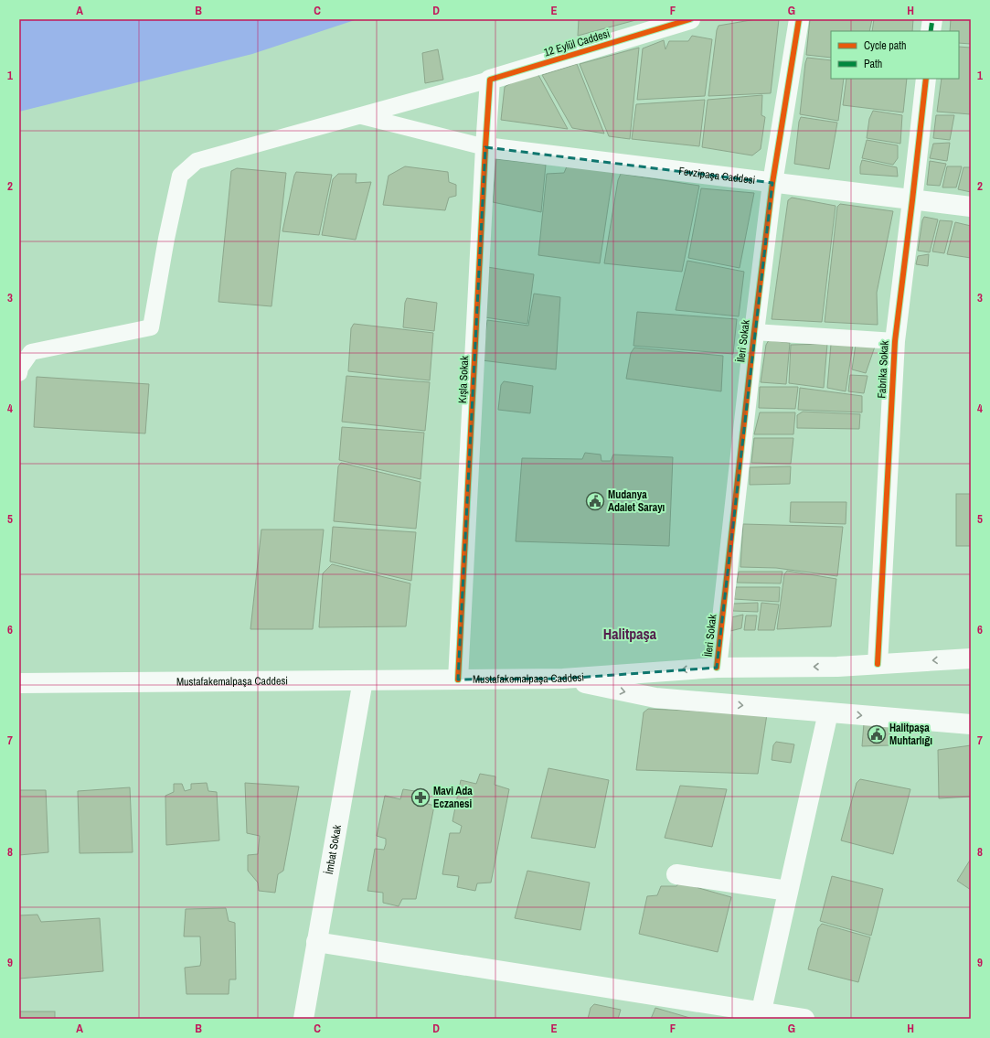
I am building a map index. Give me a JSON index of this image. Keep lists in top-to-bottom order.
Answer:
{
  "streets": {
    "street": [
      "12 Eylül Caddesi",
      "Fevzipaşa Caddesi",
      "İleri Sokak",
      "Fabrika Sokak",
      "Kışla Sokak",
      "Mustafakemalpaşa Caddesi",
      "İmbat Sokak"
    ]
  },
  "crossings": [
    ["12 Eylül Caddesi", "Kışla Sokak"],
    ["Fevzipaşa Caddesi", "İleri Sokak"],
    ["Fevzipaşa Caddesi", "Fabrika Sokak"],
    ["Fevzipaşa Caddesi", "Kışla Sokak"],
    ["İleri Sokak", "Mustafakemalpaşa Caddesi"],
    ["Fabrika Sokak", "Mustafakemalpaşa Caddesi"],
    ["Kışla Sokak", "Mustafakemalpaşa Caddesi"],
    ["Mustafakemalpaşa Caddesi", "İmbat Sokak"]
  ],
  "districts": ["Halitpaşa"],
  "places": {
    "public building": ["Mudanya Adalet Sarayı", "Halitpaşa Muhtarlığı"],
    "pharmacy": ["Mavi Ada Eczanesi"]
  },
  "legend": ["Cycle path", "Path"],
  "grid": {
    "columns": [
      "A",
      "B",
      "C",
      "D",
      "E",
      "F",
      "G",
      "H"
    ],
    "rows": [
      "1",
      "2",
      "3",
      "4",
      "5",
      "6",
      "7",
      "8",
      "9"
    ]
  }
}
